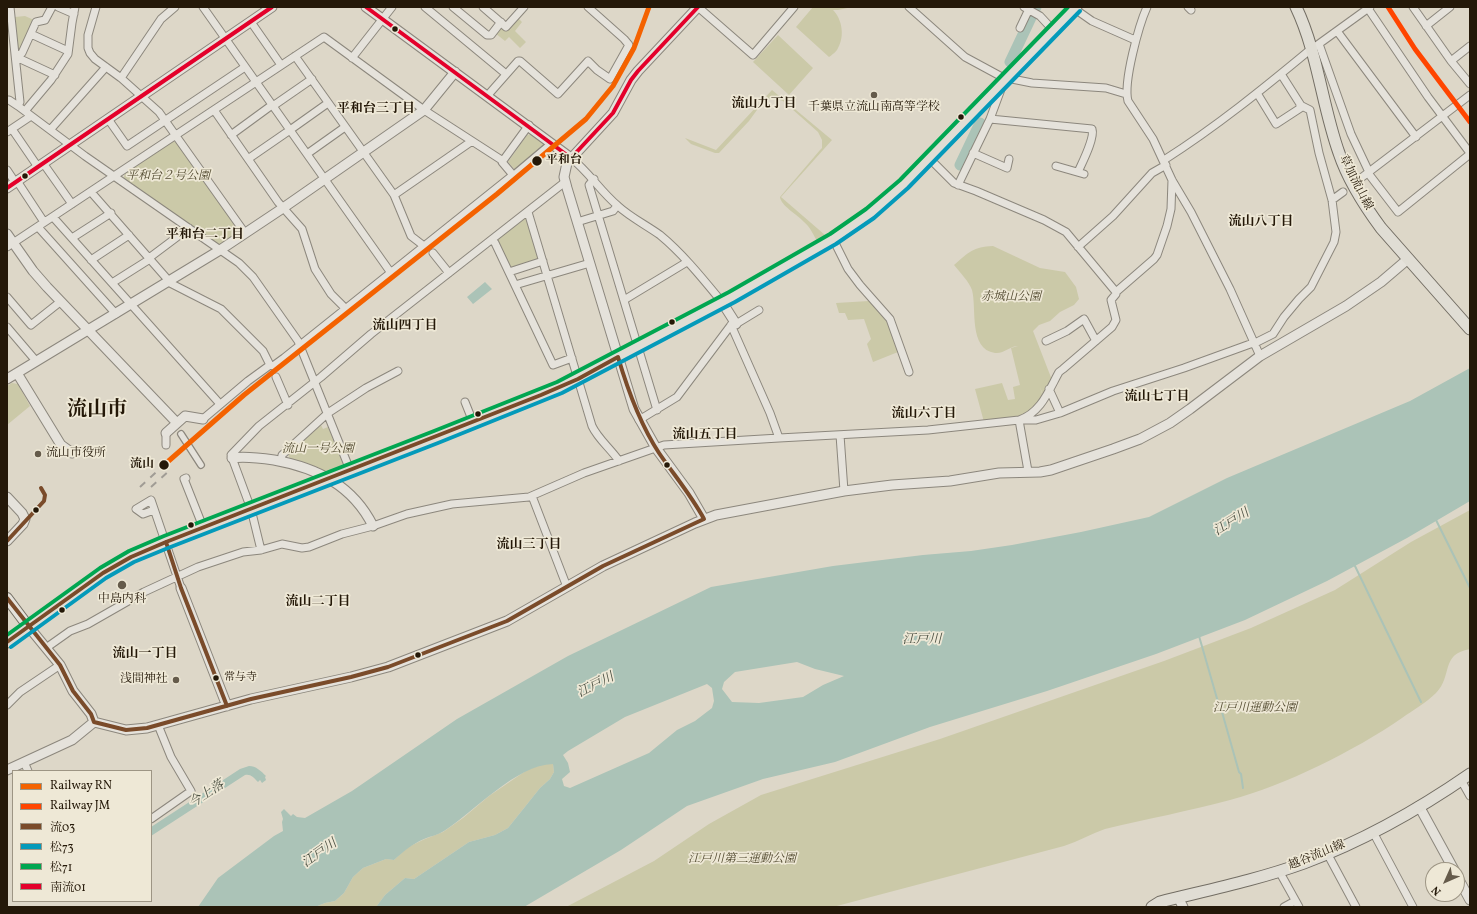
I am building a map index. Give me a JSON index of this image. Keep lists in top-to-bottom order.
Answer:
{
  "streets": {
    "main road": ["草加流山線", "越谷流山線"]
  },
  "districts": [
    "流山九丁目",
    "平和台三丁目",
    "流山八丁目",
    "平和台二丁目",
    "流山四丁目",
    "流山七丁目",
    "流山市",
    "流山六丁目",
    "流山五丁目",
    "流山三丁目",
    "流山二丁目",
    "流山一丁目"
  ],
  "water": ["江戸川", "今上落"],
  "parks": [
    "平和台２号公園",
    "赤城山公園",
    "流山一号公園",
    "江戸川運動公園",
    "江戸川第三運動公園"
  ],
  "places": [
    "千葉県立流山南高等学校",
    "平和台",
    "流山市役所",
    "流山",
    "中島内科",
    "常与寺",
    "浅間神社"
  ],
  "lines": [
    "rail line RN",
    "rail line JM",
    "transit line 松71",
    "transit line 南流01",
    "transit line 松73",
    "transit line 流03"
  ],
  "legend": [
    "Railway RN",
    "Railway JM",
    "流03",
    "松73",
    "松71",
    "南流01"
  ],
  "north": "bottom left"
}
